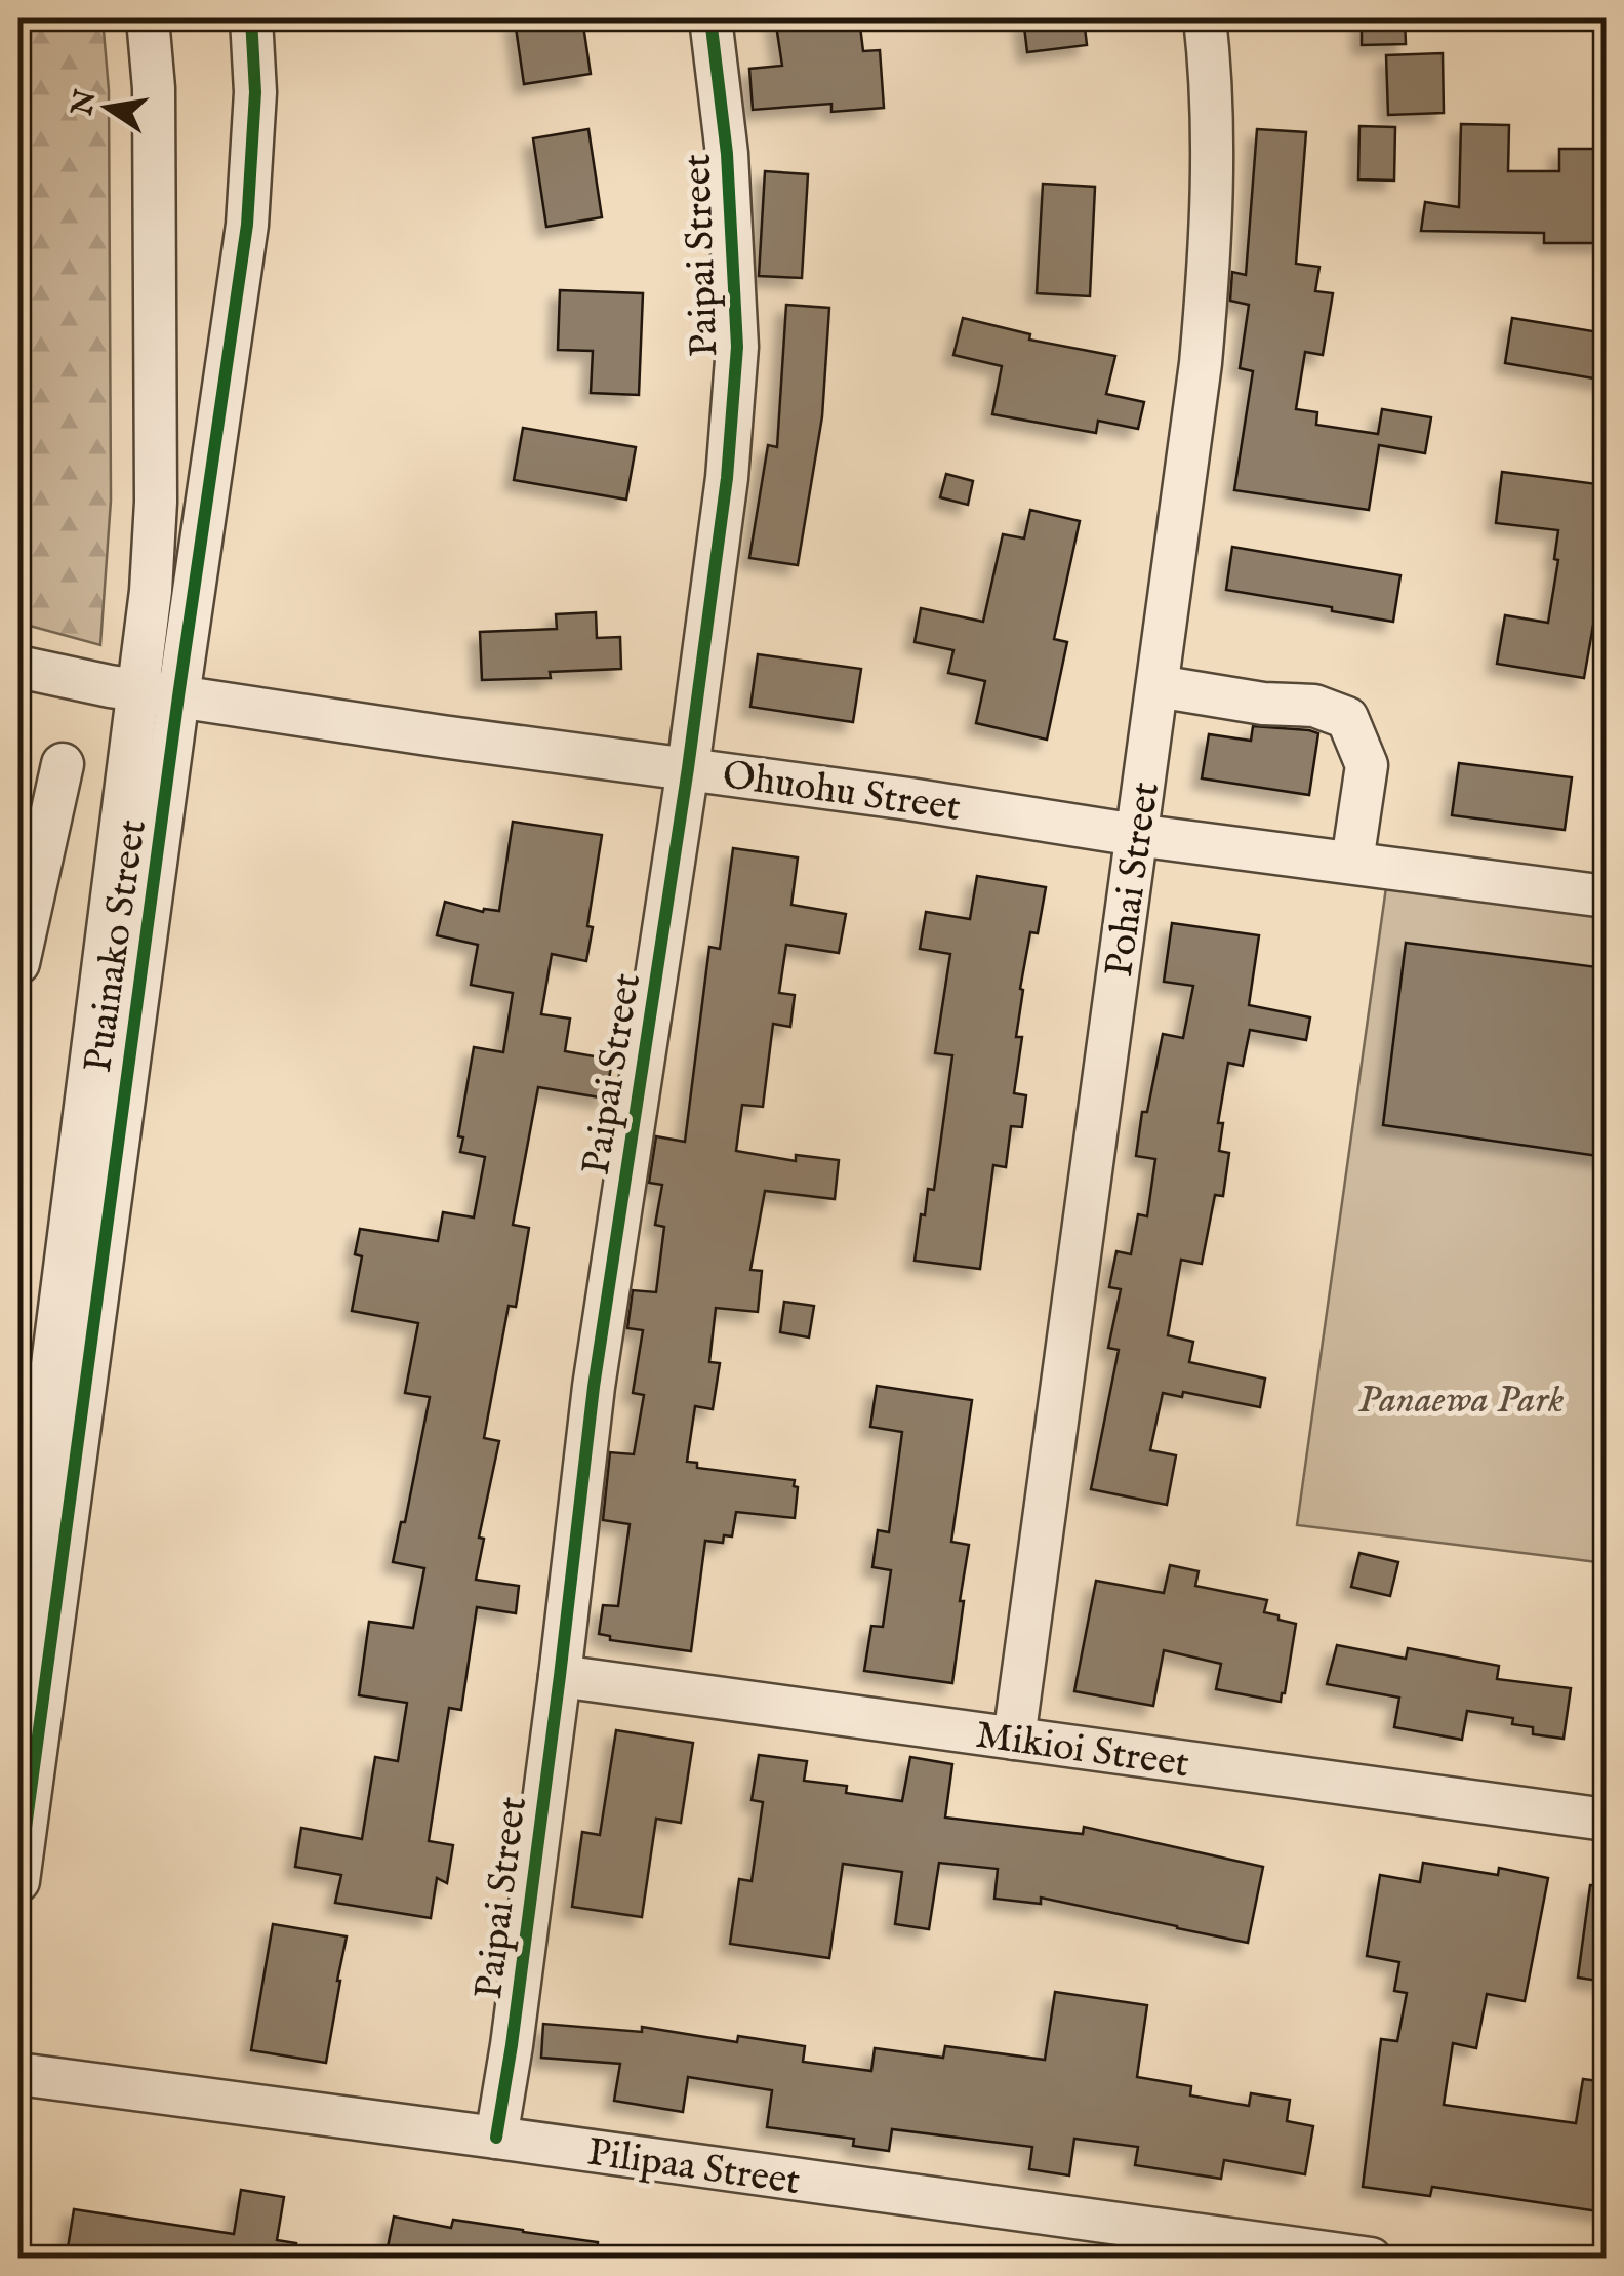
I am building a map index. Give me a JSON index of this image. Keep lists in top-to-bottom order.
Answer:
{
  "streets": {
    "street": [
      "Paipai Street",
      "Ohuohu Street",
      "Pohai Street",
      "Puainako Street",
      "Mikioi Street",
      "Pilipaa Street"
    ]
  },
  "crossings": [
    ["Paipai Street", "Ohuohu Street"],
    ["Paipai Street", "Mikioi Street"],
    ["Paipai Street", "Pilipaa Street"],
    ["Ohuohu Street", "Pohai Street"],
    ["Ohuohu Street", "Puainako Street"],
    ["Pohai Street", "Mikioi Street"]
  ],
  "parks": ["Panaewa Park"],
  "north": "left"
}
